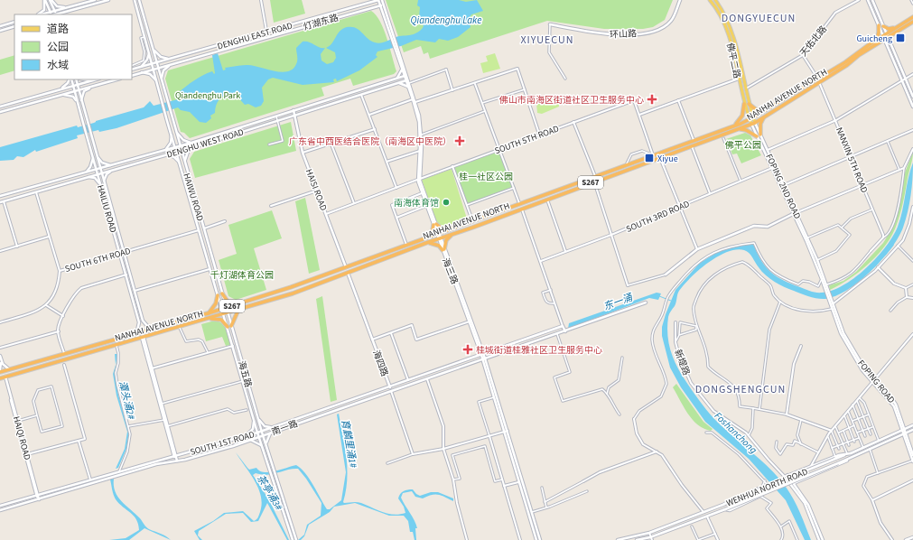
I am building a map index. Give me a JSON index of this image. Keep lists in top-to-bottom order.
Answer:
{
  "streets": {
    "highway": ["NANHAI AVENUE NORTH", "S267"],
    "main road": [
      "灯湖东路",
      "环山路",
      "DENGHU EAST ROAD",
      "佛平二路",
      "DENGHU WEST ROAD",
      "FOPING 2ND ROAD",
      "HAISI ROAD",
      "HAIWU ROAD",
      "HAILIU ROAD",
      "海三路",
      "新堤路",
      "海四路",
      "海五路",
      "FOPING ROAD",
      "南一路",
      "HAIQI ROAD",
      "SOUTH 1ST ROAD",
      "WENHUA NORTH ROAD"
    ],
    "street": [
      "天佑北路",
      "SOUTH 5TH ROAD",
      "NANXIN 5TH ROAD",
      "SOUTH 3RD ROAD",
      "SOUTH 6TH ROAD"
    ]
  },
  "crossings": [
    ["灯湖东路", "HAIWU ROAD"],
    ["DENGHU EAST ROAD", "HAIWU ROAD"],
    ["佛平二路", "NANHAI AVENUE NORTH"],
    ["佛平二路", "FOPING 2ND ROAD"],
    ["NANHAI AVENUE NORTH", "NANXIN 5TH ROAD"],
    ["NANHAI AVENUE NORTH", "FOPING 2ND ROAD"],
    ["NANHAI AVENUE NORTH", "HAISI ROAD"],
    ["NANHAI AVENUE NORTH", "HAIWU ROAD"],
    ["NANHAI AVENUE NORTH", "海三路"],
    ["NANHAI AVENUE NORTH", "海四路"],
    ["NANHAI AVENUE NORTH", "海五路"],
    ["NANHAI AVENUE NORTH", "HAIQI ROAD"],
    ["SOUTH 5TH ROAD", "HAISI ROAD"],
    ["DENGHU WEST ROAD", "HAISI ROAD"],
    ["DENGHU WEST ROAD", "HAIWU ROAD"],
    ["DENGHU WEST ROAD", "HAILIU ROAD"],
    ["DENGHU WEST ROAD", "SOUTH 6TH ROAD"],
    ["FOPING 2ND ROAD", "SOUTH 3RD ROAD"],
    ["FOPING 2ND ROAD", "FOPING ROAD"],
    ["HAIWU ROAD", "海五路"],
    ["HAILIU ROAD", "SOUTH 6TH ROAD"],
    ["海三路", "南一路"],
    ["海三路", "SOUTH 1ST ROAD"],
    ["海四路", "南一路"],
    ["海四路", "SOUTH 1ST ROAD"],
    ["海五路", "南一路"],
    ["海五路", "SOUTH 1ST ROAD"],
    ["FOPING ROAD", "WENHUA NORTH ROAD"],
    ["南一路", "HAIQI ROAD"],
    ["HAIQI ROAD", "SOUTH 1ST ROAD"]
  ],
  "districts": ["DONGYUECUN", "XIYUECUN", "DONGSHENGCUN"],
  "water": [
    "Qiandenghu Lake",
    "东一涌",
    "潭头涌2#",
    "Foshanchong",
    "育麟里涌1#",
    "茶亭涌3#"
  ],
  "parks": [
    "Qiandenghu Park",
    "佛平公园",
    "桂一社区公园",
    "千灯湖体育公园"
  ],
  "places": {
    "transit": ["Guicheng", "Xiyue"],
    "health": ["佛山市南海区街道社区卫生服务中心", "广东省中西医结合医院（南海区中医院）", "桂城街道桂雅社区卫生服务中心"],
    "other": ["南海体育馆"]
  },
  "legend": ["道路", "公园", "水域"]
}
